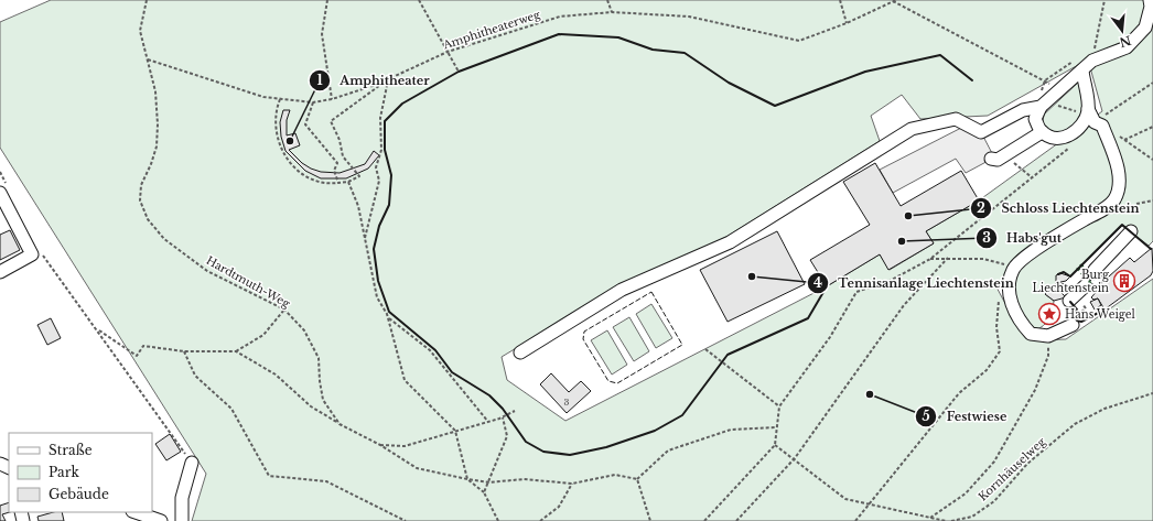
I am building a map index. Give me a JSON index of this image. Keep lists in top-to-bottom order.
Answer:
{
  "streets": {
    "path": ["Amphitheaterweg", "Hardtmuth-Weg", "Kornhäuselweg"]
  },
  "crossings": [
    ["Amphitheaterweg", "Hardtmuth-Weg"]
  ],
  "places": {
    "other": [
      "Amphitheater",
      "Schloss Liechtenstein",
      "Habs'gut",
      "Tennisanlage Liechtenstein",
      "Festwiese"
    ],
    "building": ["Burg Liechtenstein"],
    "place": ["Hans Weigel"]
  },
  "house_numbers": ["3"],
  "legend": ["Straße", "Park", "Gebäude"],
  "north": "bottom"
}
